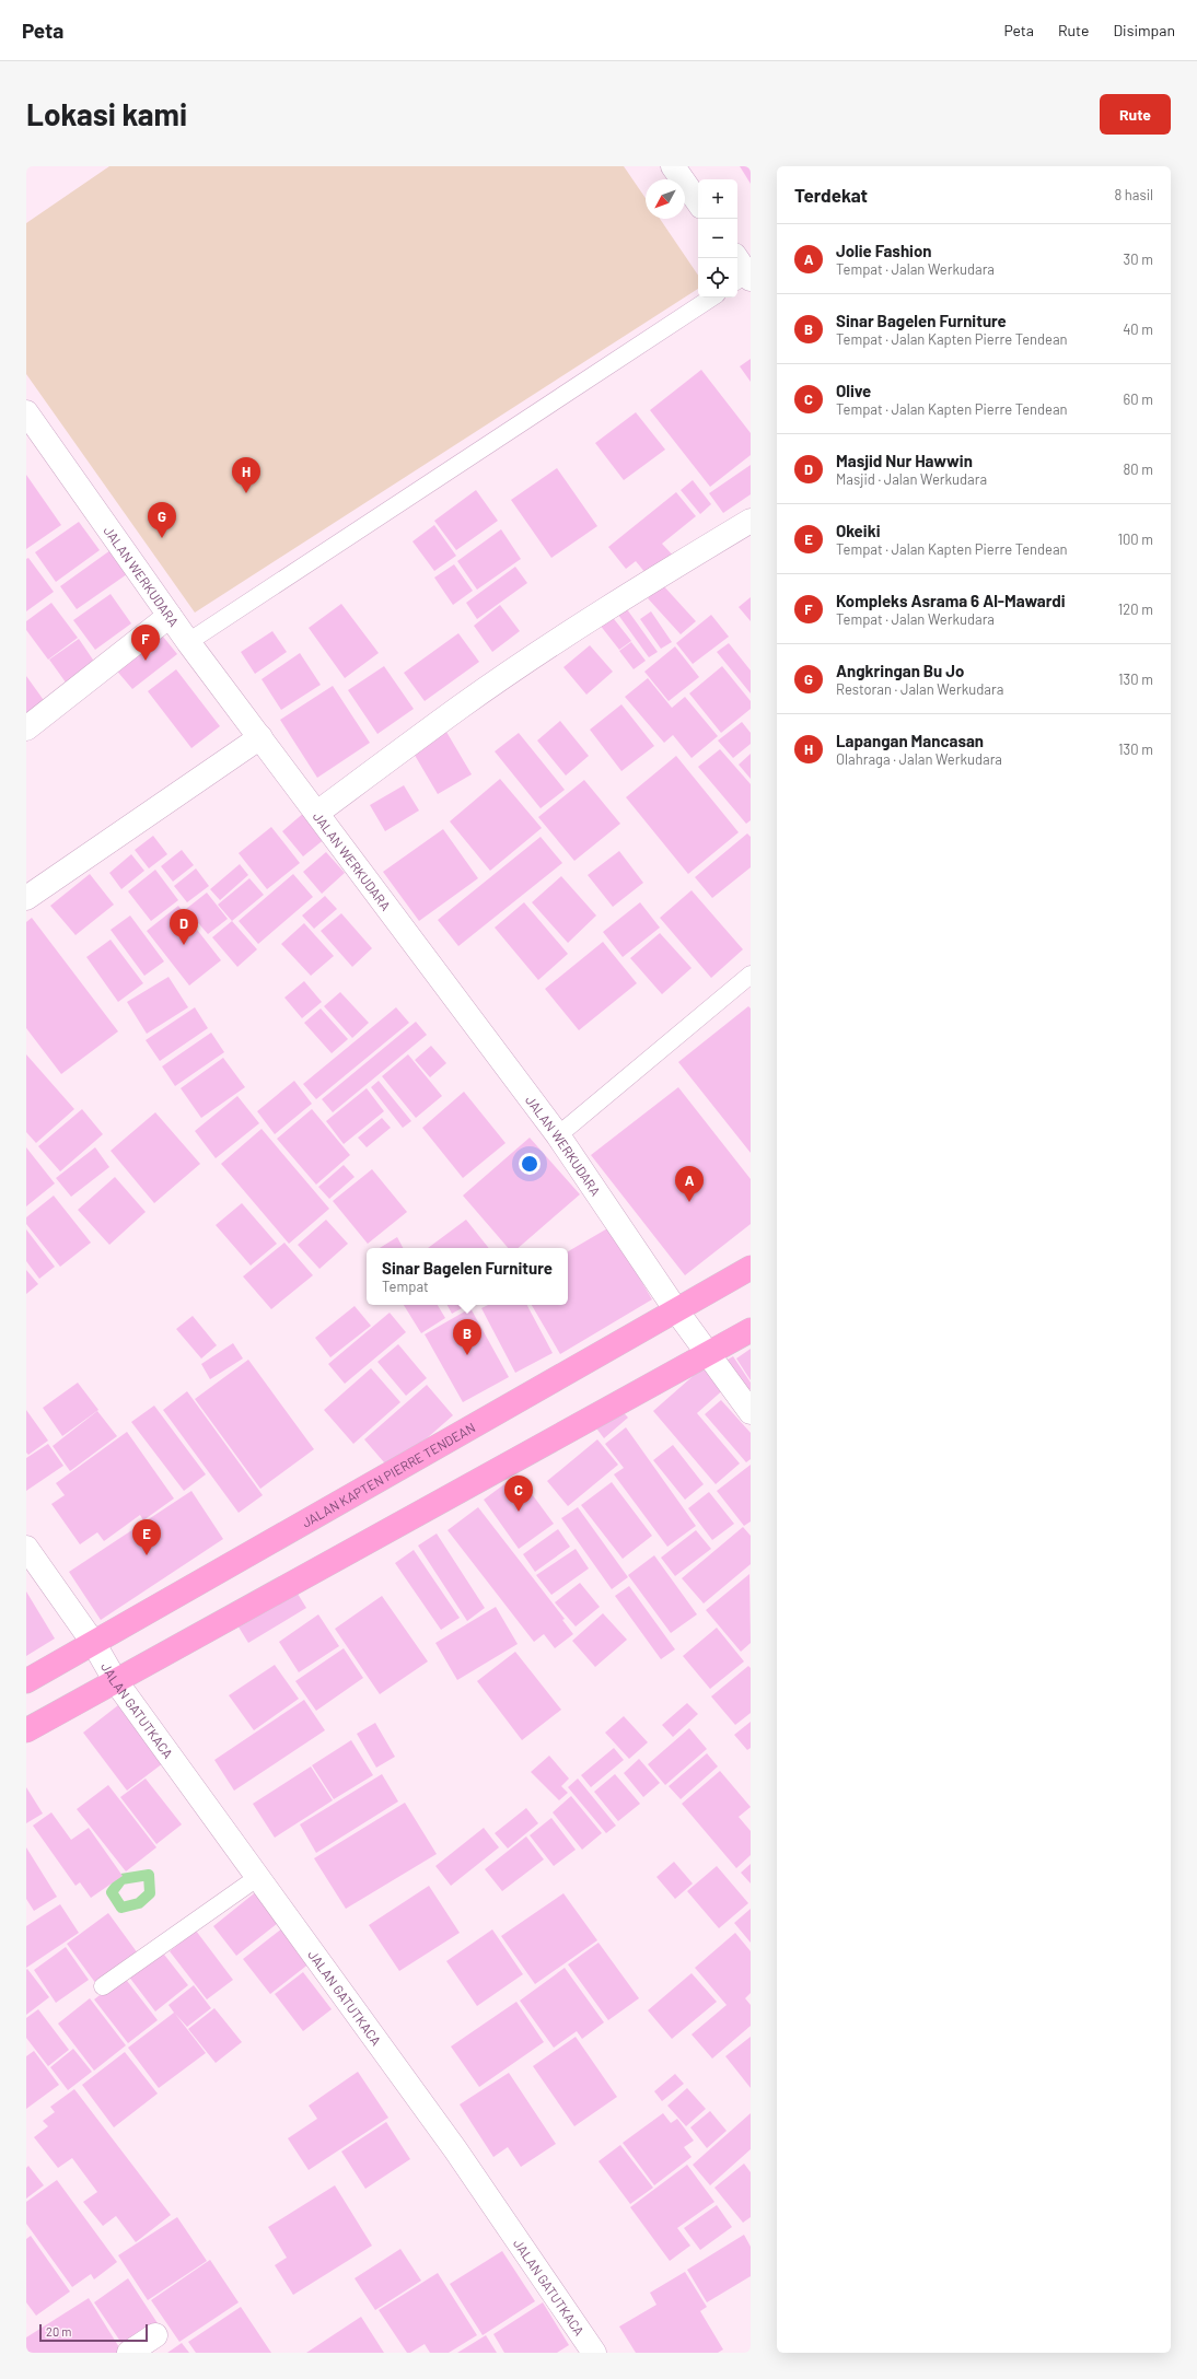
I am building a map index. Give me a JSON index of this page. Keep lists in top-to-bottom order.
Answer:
{
  "streets": {
    "main road": ["JALAN KAPTEN PIERRE TENDEAN"],
    "street": ["JALAN WERKUDARA", "JALAN GATUTKACA"]
  },
  "crossings": [
    ["JALAN WERKUDARA", "JALAN KAPTEN PIERRE TENDEAN"],
    ["JALAN KAPTEN PIERRE TENDEAN", "JALAN GATUTKACA"]
  ],
  "scale_bar": "20 m",
  "north": "bottom left",
  "page": {
    "header": "Peta",
    "nav": ["Peta", "Rute", "Disimpan"],
    "buttons": "Rute",
    "title": "Lokasi kami",
    "heading": ["Terdekat", "8 hasil"],
    "map_buttons": ["+", "−"],
    "list": [
      {
        "mark": "A",
        "name": "Jolie Fashion",
        "note": "Tempat · Jalan Werkudara",
        "value": "30 m"
      },
      {
        "mark": "B",
        "name": "Sinar Bagelen Furniture",
        "note": "Tempat · Jalan Kapten Pierre Tendean",
        "value": "40 m"
      },
      {
        "mark": "C",
        "name": "Olive",
        "note": "Tempat · Jalan Kapten Pierre Tendean",
        "value": "60 m"
      },
      {
        "mark": "D",
        "name": "Masjid Nur Hawwin",
        "note": "Masjid · Jalan Werkudara",
        "value": "80 m"
      },
      {
        "mark": "E",
        "name": "Okeiki",
        "note": "Tempat · Jalan Kapten Pierre Tendean",
        "value": "100 m"
      },
      {
        "mark": "F",
        "name": "Kompleks Asrama 6 Al-Mawardi",
        "note": "Tempat · Jalan Werkudara",
        "value": "120 m"
      },
      {
        "mark": "G",
        "name": "Angkringan Bu Jo",
        "note": "Restoran · Jalan Werkudara",
        "value": "130 m"
      },
      {
        "mark": "H",
        "name": "Lapangan Mancasan",
        "note": "Olahraga · Jalan Werkudara",
        "value": "130 m"
      }
    ],
    "pins": [
      "H",
      "G",
      "F",
      "D",
      "A",
      "B",
      "C",
      "E"
    ],
    "popup": ["Sinar Bagelen Furniture", "Tempat"],
    "scale": "20 m"
  }
}
